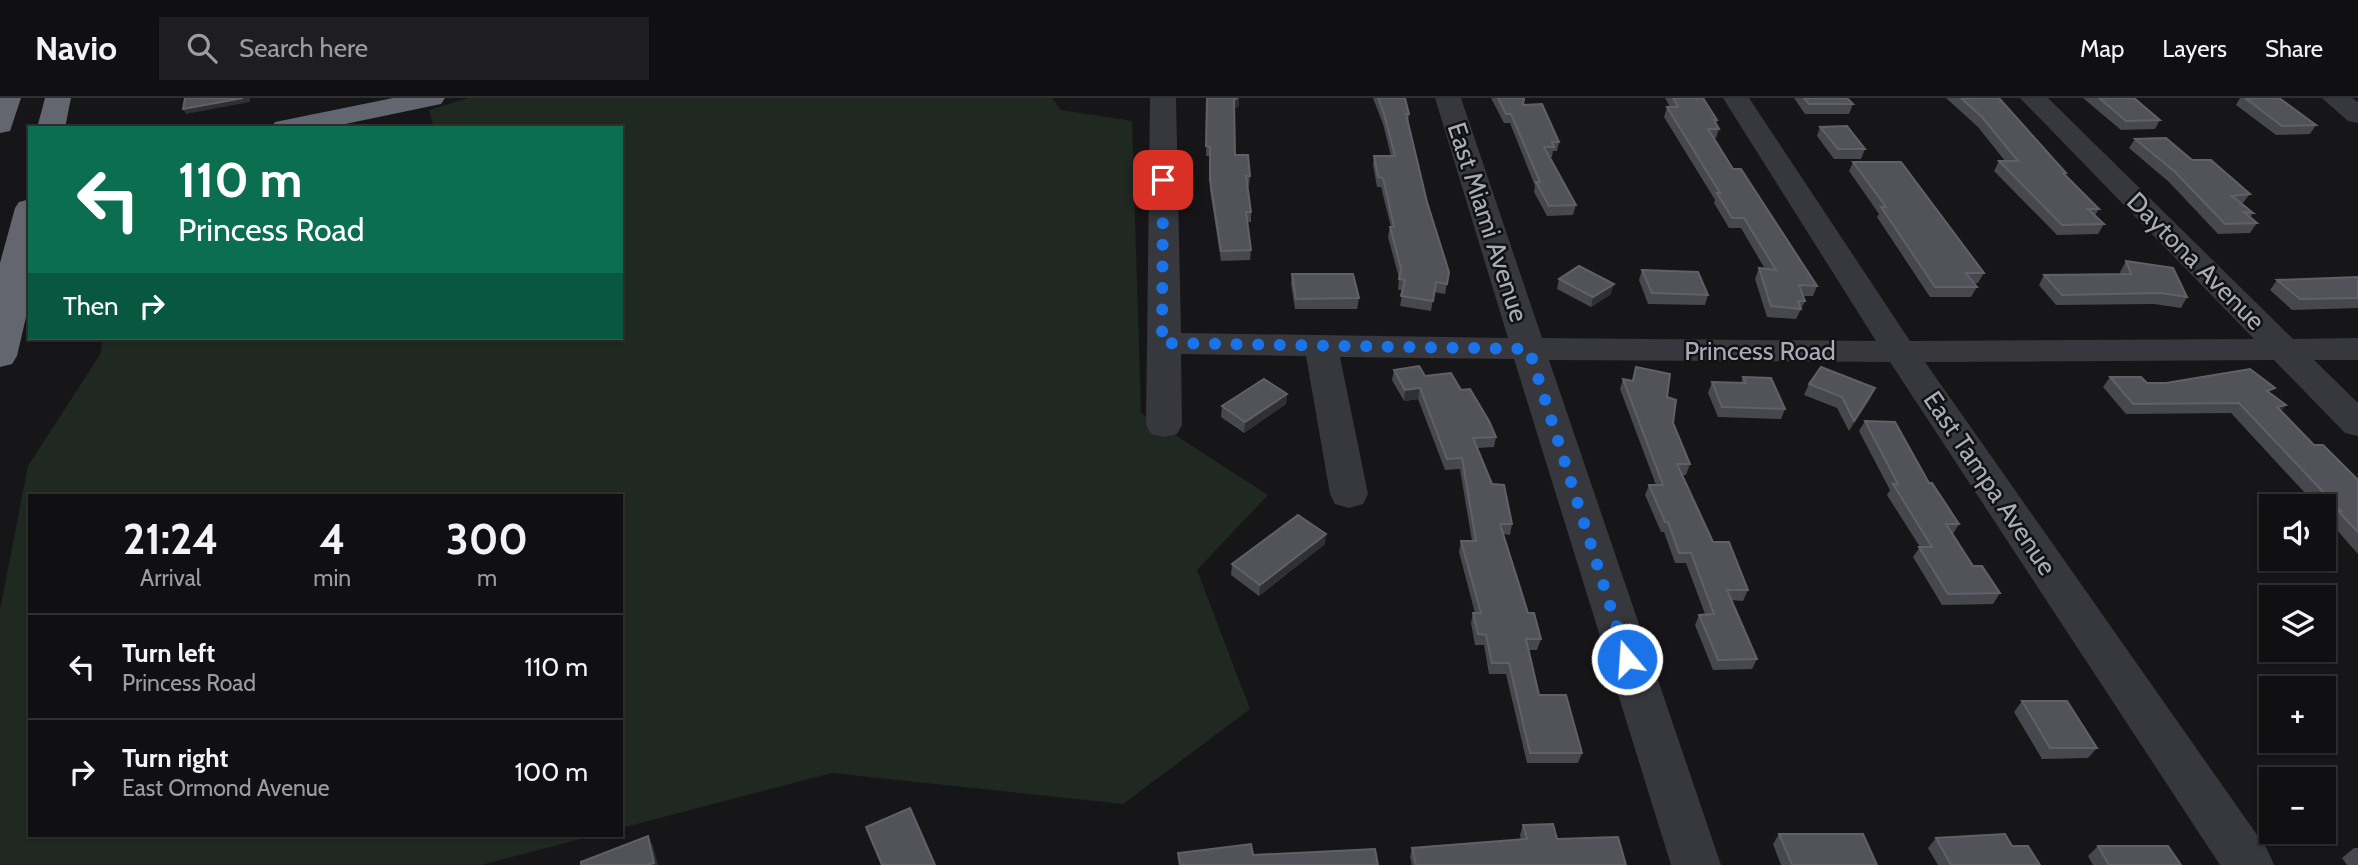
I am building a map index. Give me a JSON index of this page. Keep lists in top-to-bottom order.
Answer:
{
  "streets": {
    "street": [
      "East Miami Avenue",
      "Daytona Avenue",
      "Princess Road",
      "East Tampa Avenue"
    ]
  },
  "crossings": [
    ["East Miami Avenue", "Princess Road"],
    ["Daytona Avenue", "Princess Road"],
    ["Princess Road", "East Tampa Avenue"]
  ],
  "page": {
    "header": "Navio",
    "search": "Search here",
    "nav": ["Map", "Layers", "Share"],
    "turn": ["110 m", "Princess Road"],
    "then": "Then",
    "map_buttons": ["+", "−"],
    "eta": [
      "21:24",
      "Arrival",
      "4",
      "min",
      "300",
      "m"
    ],
    "list": [
      {
        "name": "Turn left",
        "note": "Princess Road",
        "value": "110 m"
      },
      {
        "name": "Turn right",
        "note": "East Ormond Avenue",
        "value": "100 m"
      }
    ]
  }
}
